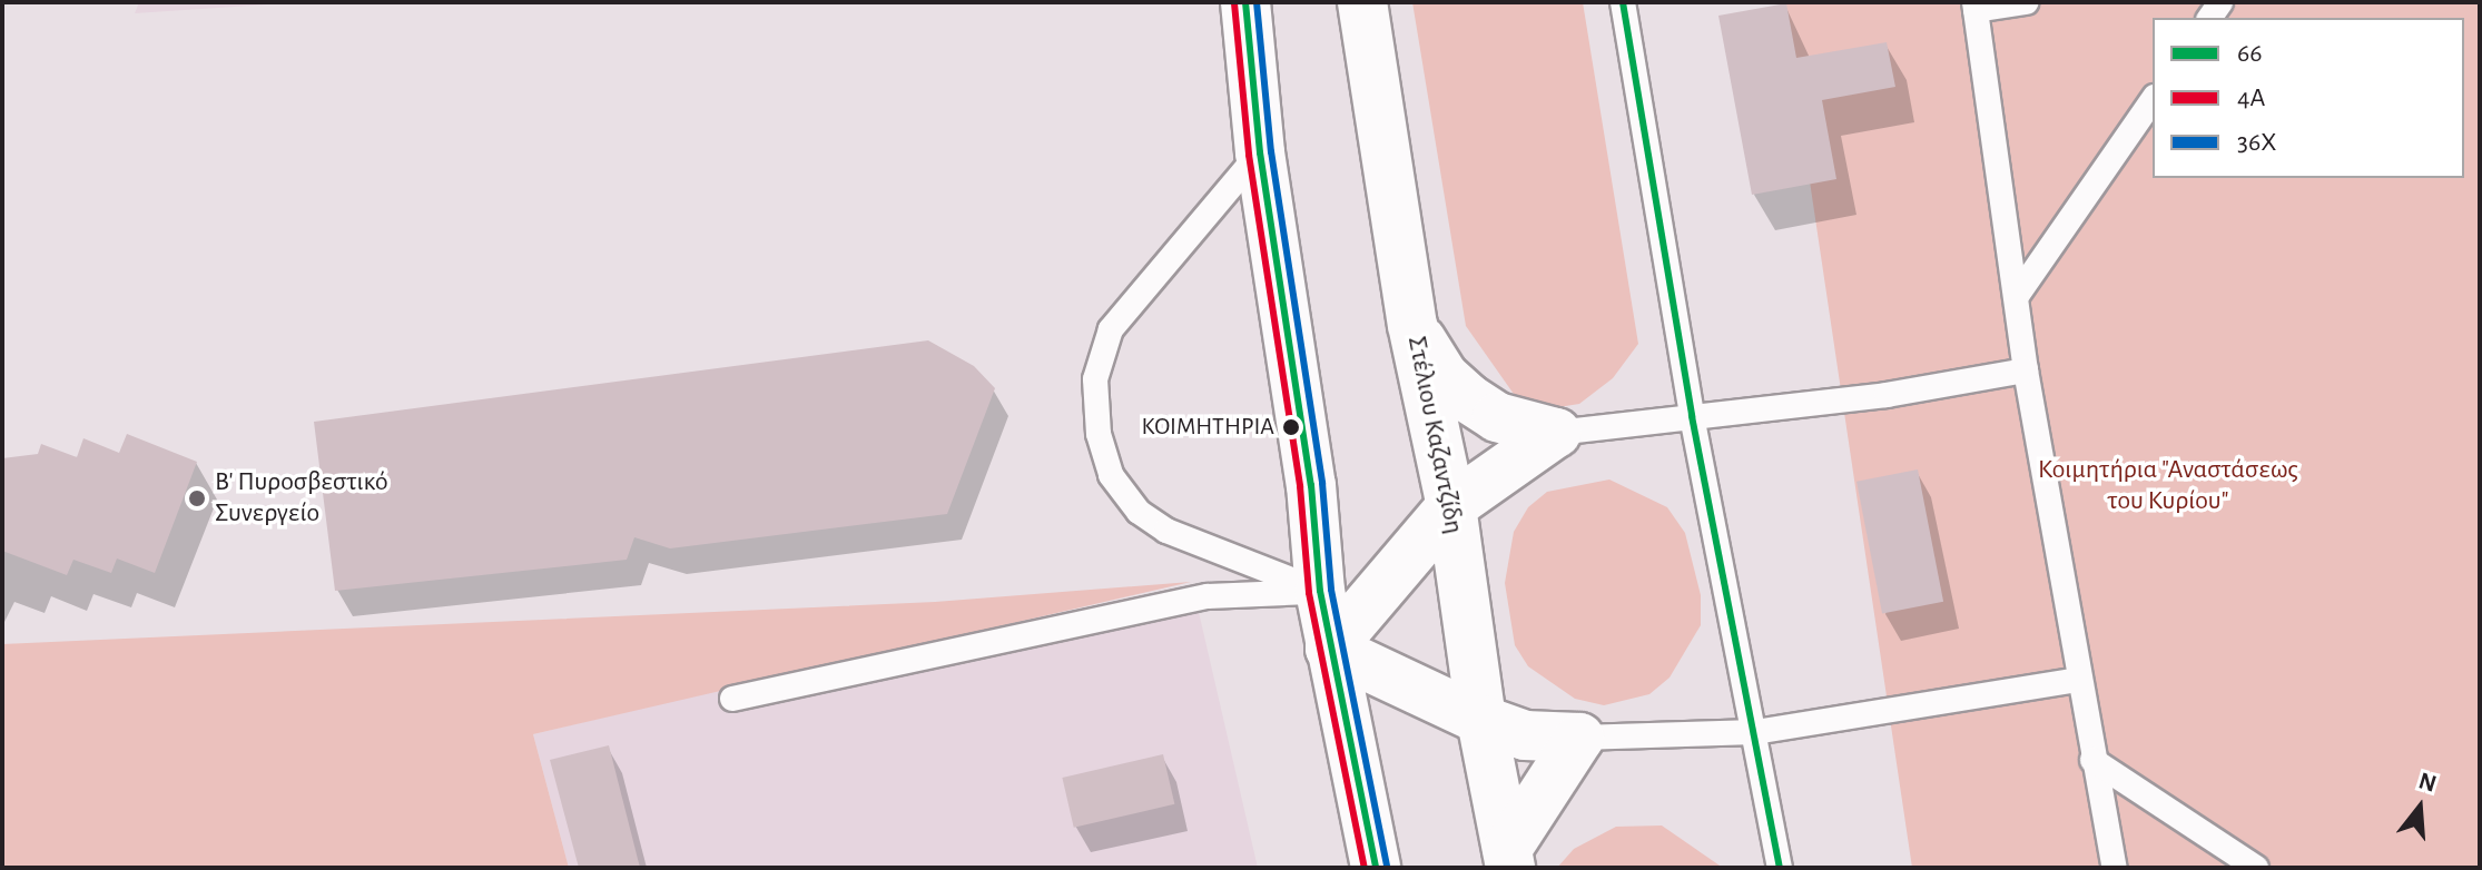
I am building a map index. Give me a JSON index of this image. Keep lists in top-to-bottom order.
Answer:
{
  "streets": {
    "main road": ["Στέλιου Καζαντζίδη"]
  },
  "parks": ["Κοιμητήρια \"Αναστάσεως του Κυρίου\""],
  "places": ["ΚΟΙΜΗΤΗΡΙΑ", "Β' Πυροσβεστικό Συνεργείο"],
  "lines": ["transit line 66", "transit line 36Χ", "transit line 4Α"],
  "legend": ["66", "4Α", "36Χ"],
  "north": "top"
}
